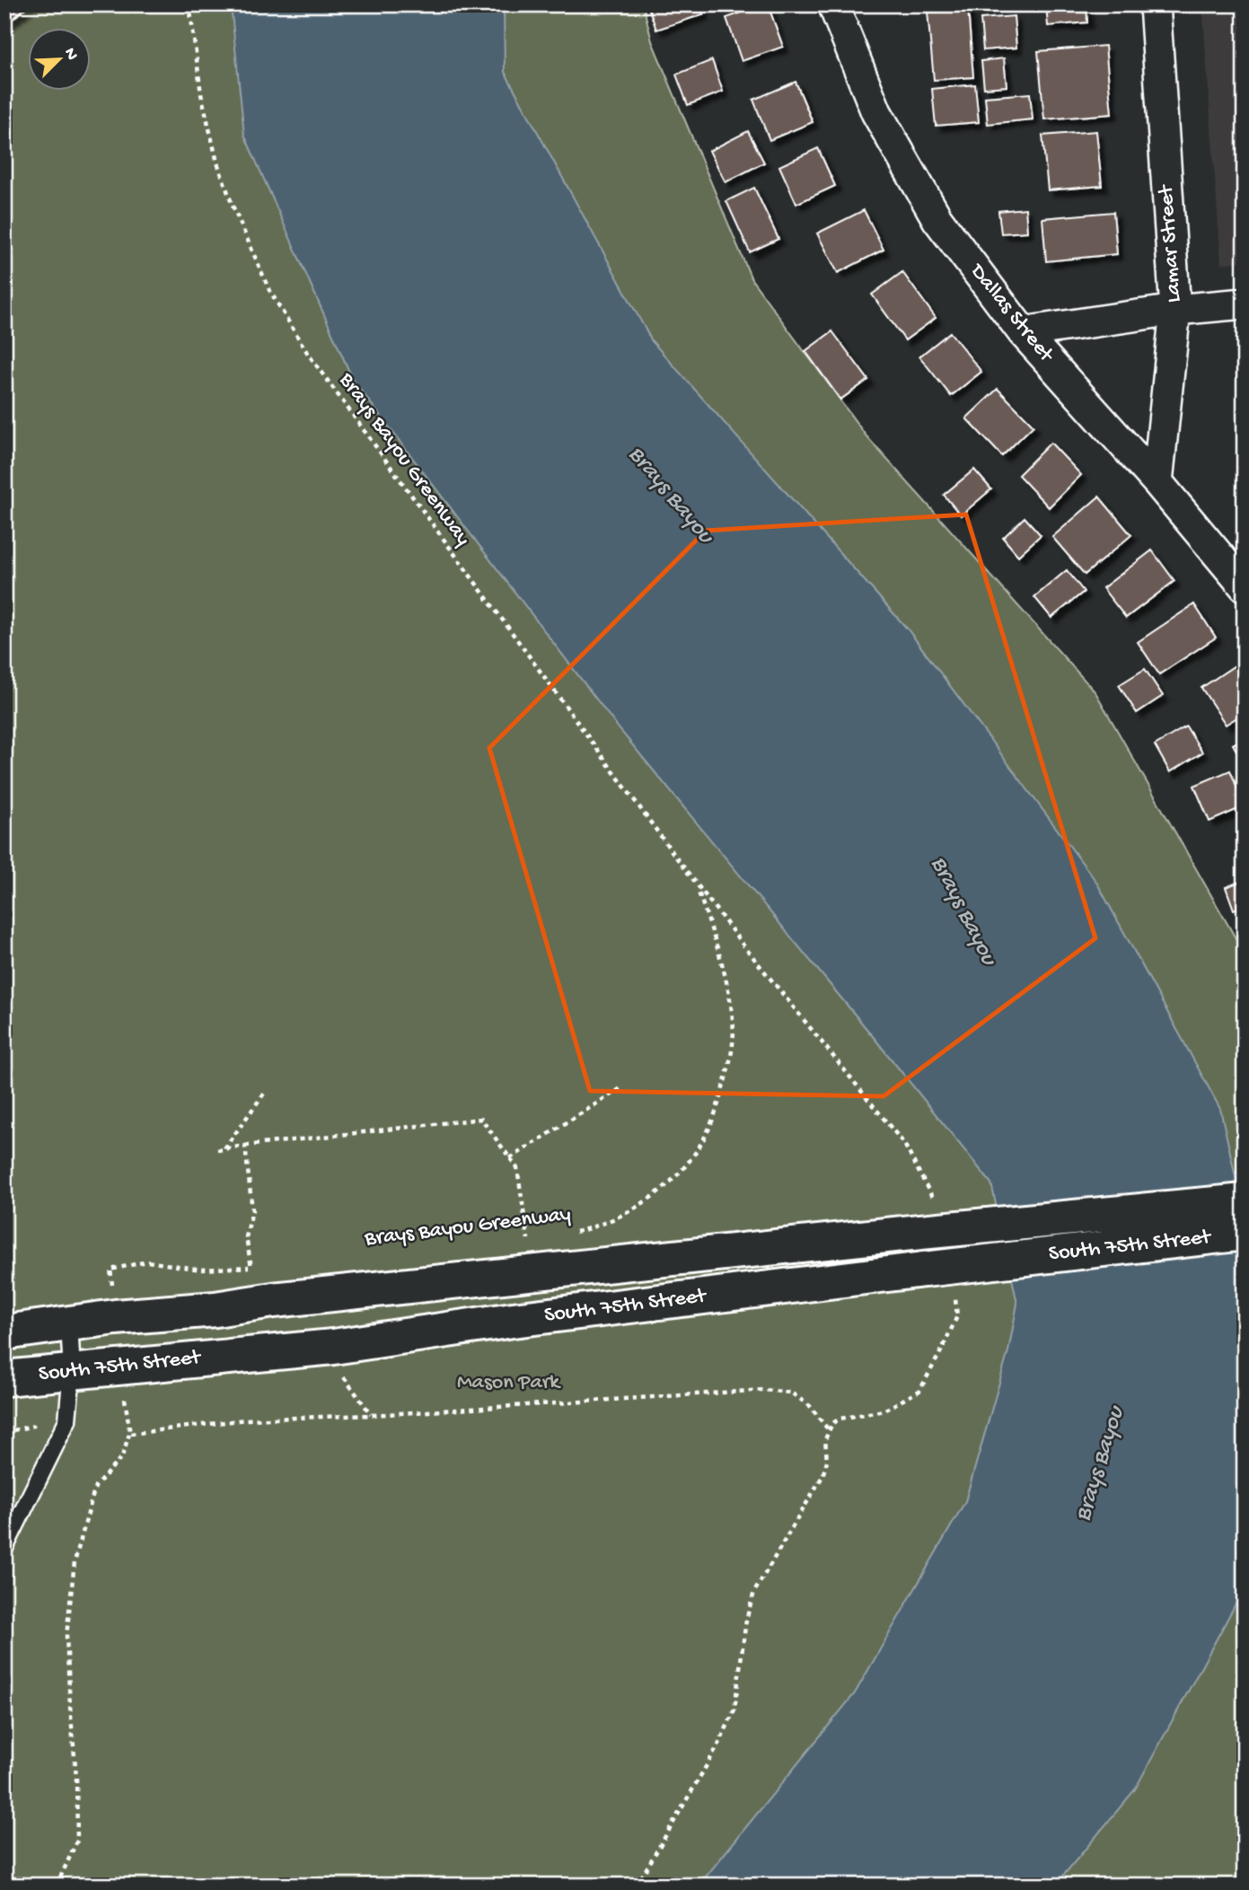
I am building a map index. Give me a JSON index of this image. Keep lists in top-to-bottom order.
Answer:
{
  "streets": {
    "main road": ["South 75th Street"],
    "street": ["Lamar Street", "Dallas Street"],
    "path": ["Brays Bayou Greenway"]
  },
  "crossings": [
    ["Lamar Street", "Dallas Street"],
    ["Brays Bayou Greenway", "South 75th Street"]
  ],
  "water": ["Brays Bayou"],
  "parks": ["Mason Park"],
  "north": "top right"
}
